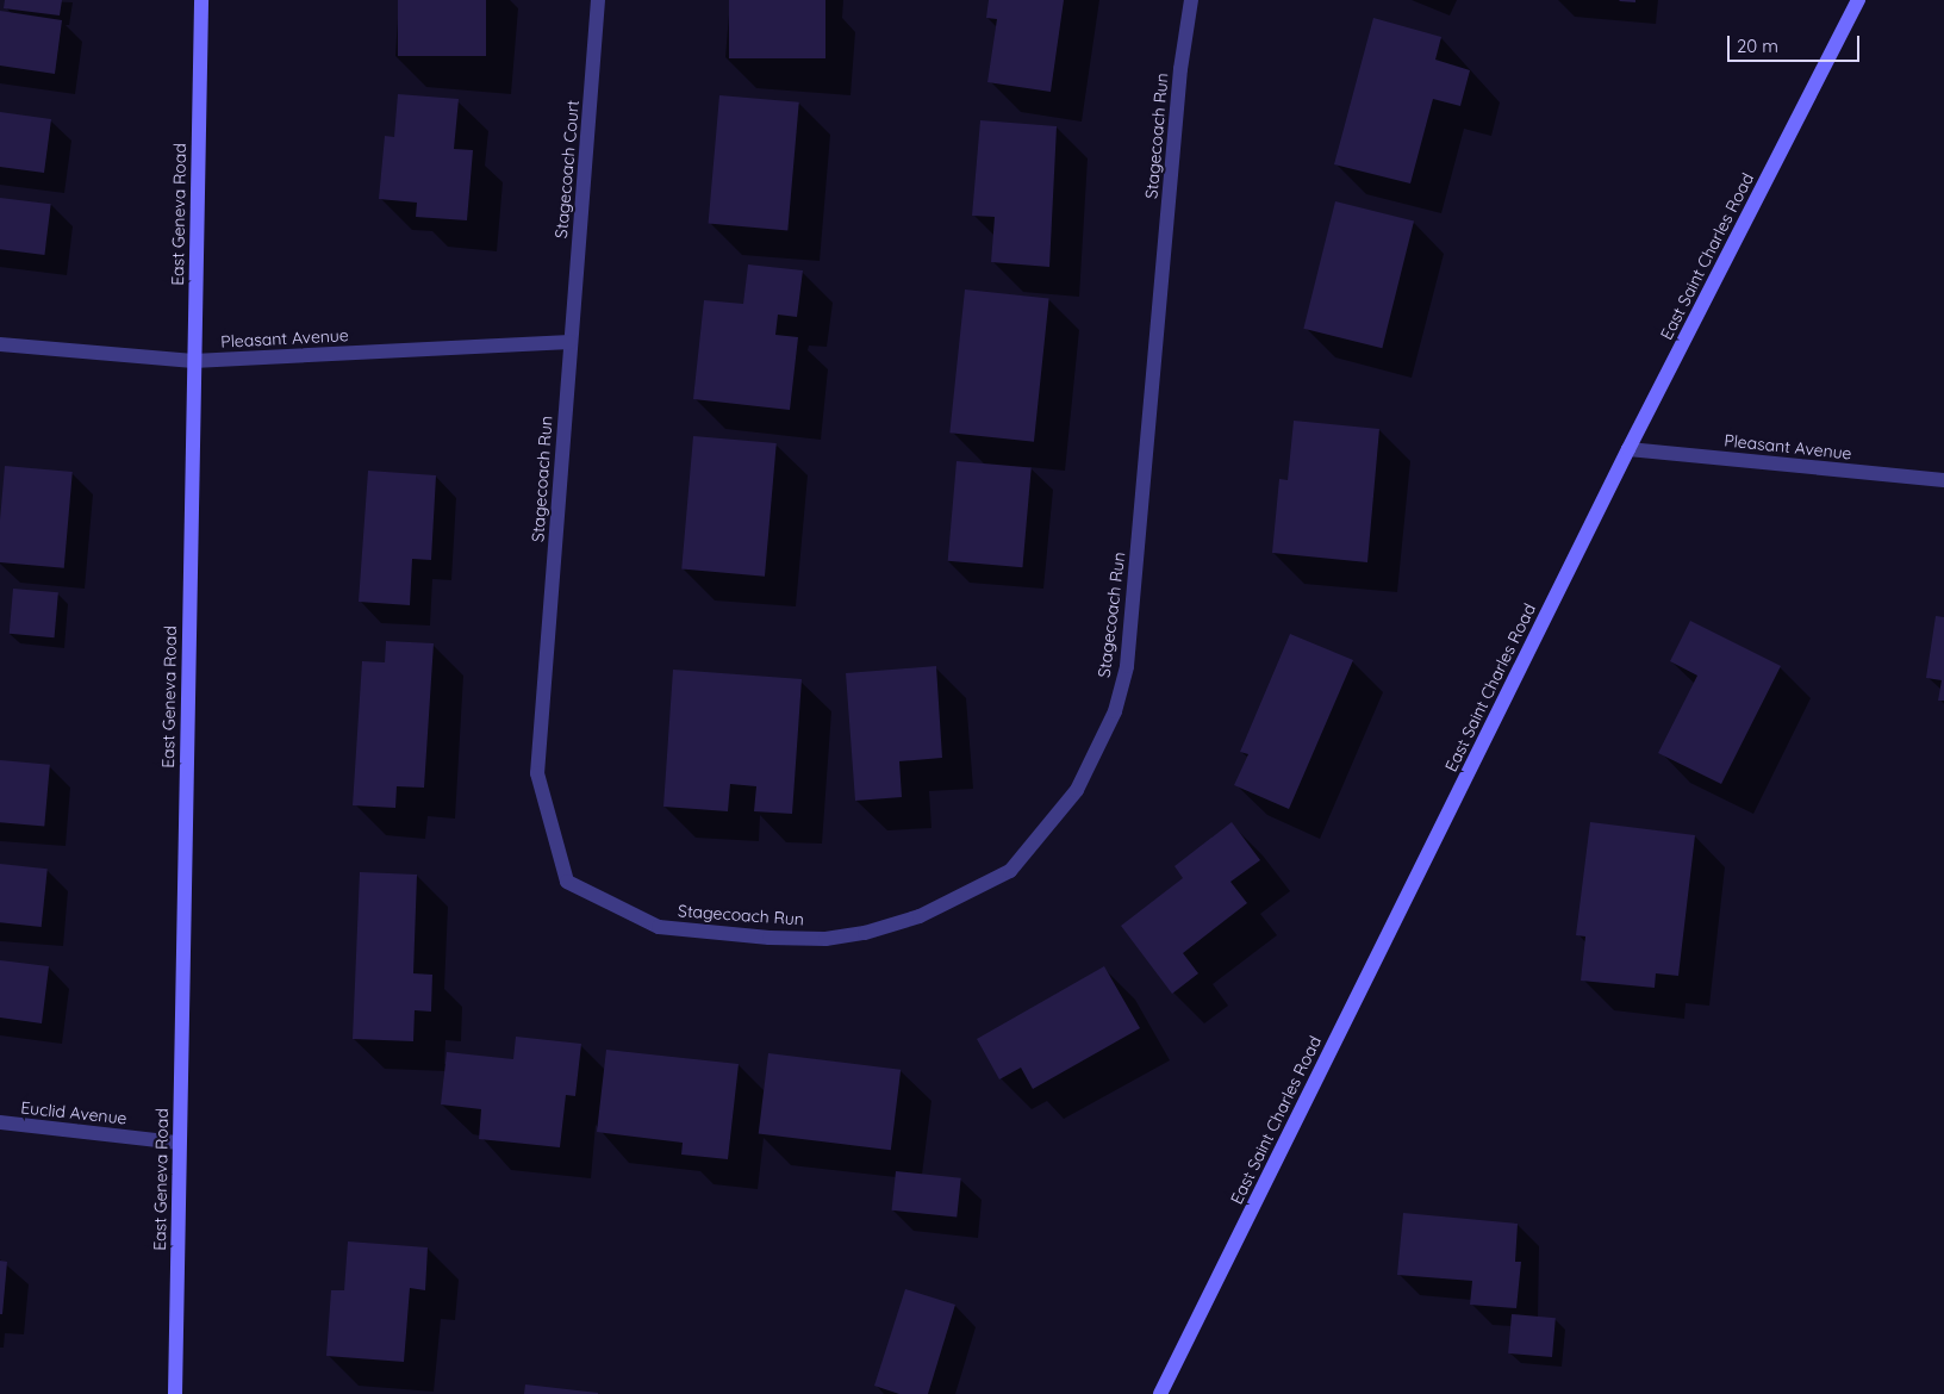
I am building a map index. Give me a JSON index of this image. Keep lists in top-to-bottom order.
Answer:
{
  "streets": {
    "street": [
      "Stagecoach Run",
      "Stagecoach Court",
      "East Geneva Road",
      "East Saint Charles Road",
      "Pleasant Avenue",
      "Euclid Avenue"
    ]
  },
  "crossings": [
    ["Stagecoach Run", "Stagecoach Court"],
    ["Stagecoach Run", "Pleasant Avenue"],
    ["Stagecoach Court", "Pleasant Avenue"],
    ["East Geneva Road", "Pleasant Avenue"],
    ["East Geneva Road", "Euclid Avenue"],
    ["East Saint Charles Road", "Pleasant Avenue"]
  ],
  "scale_bar": "20 m"
}
